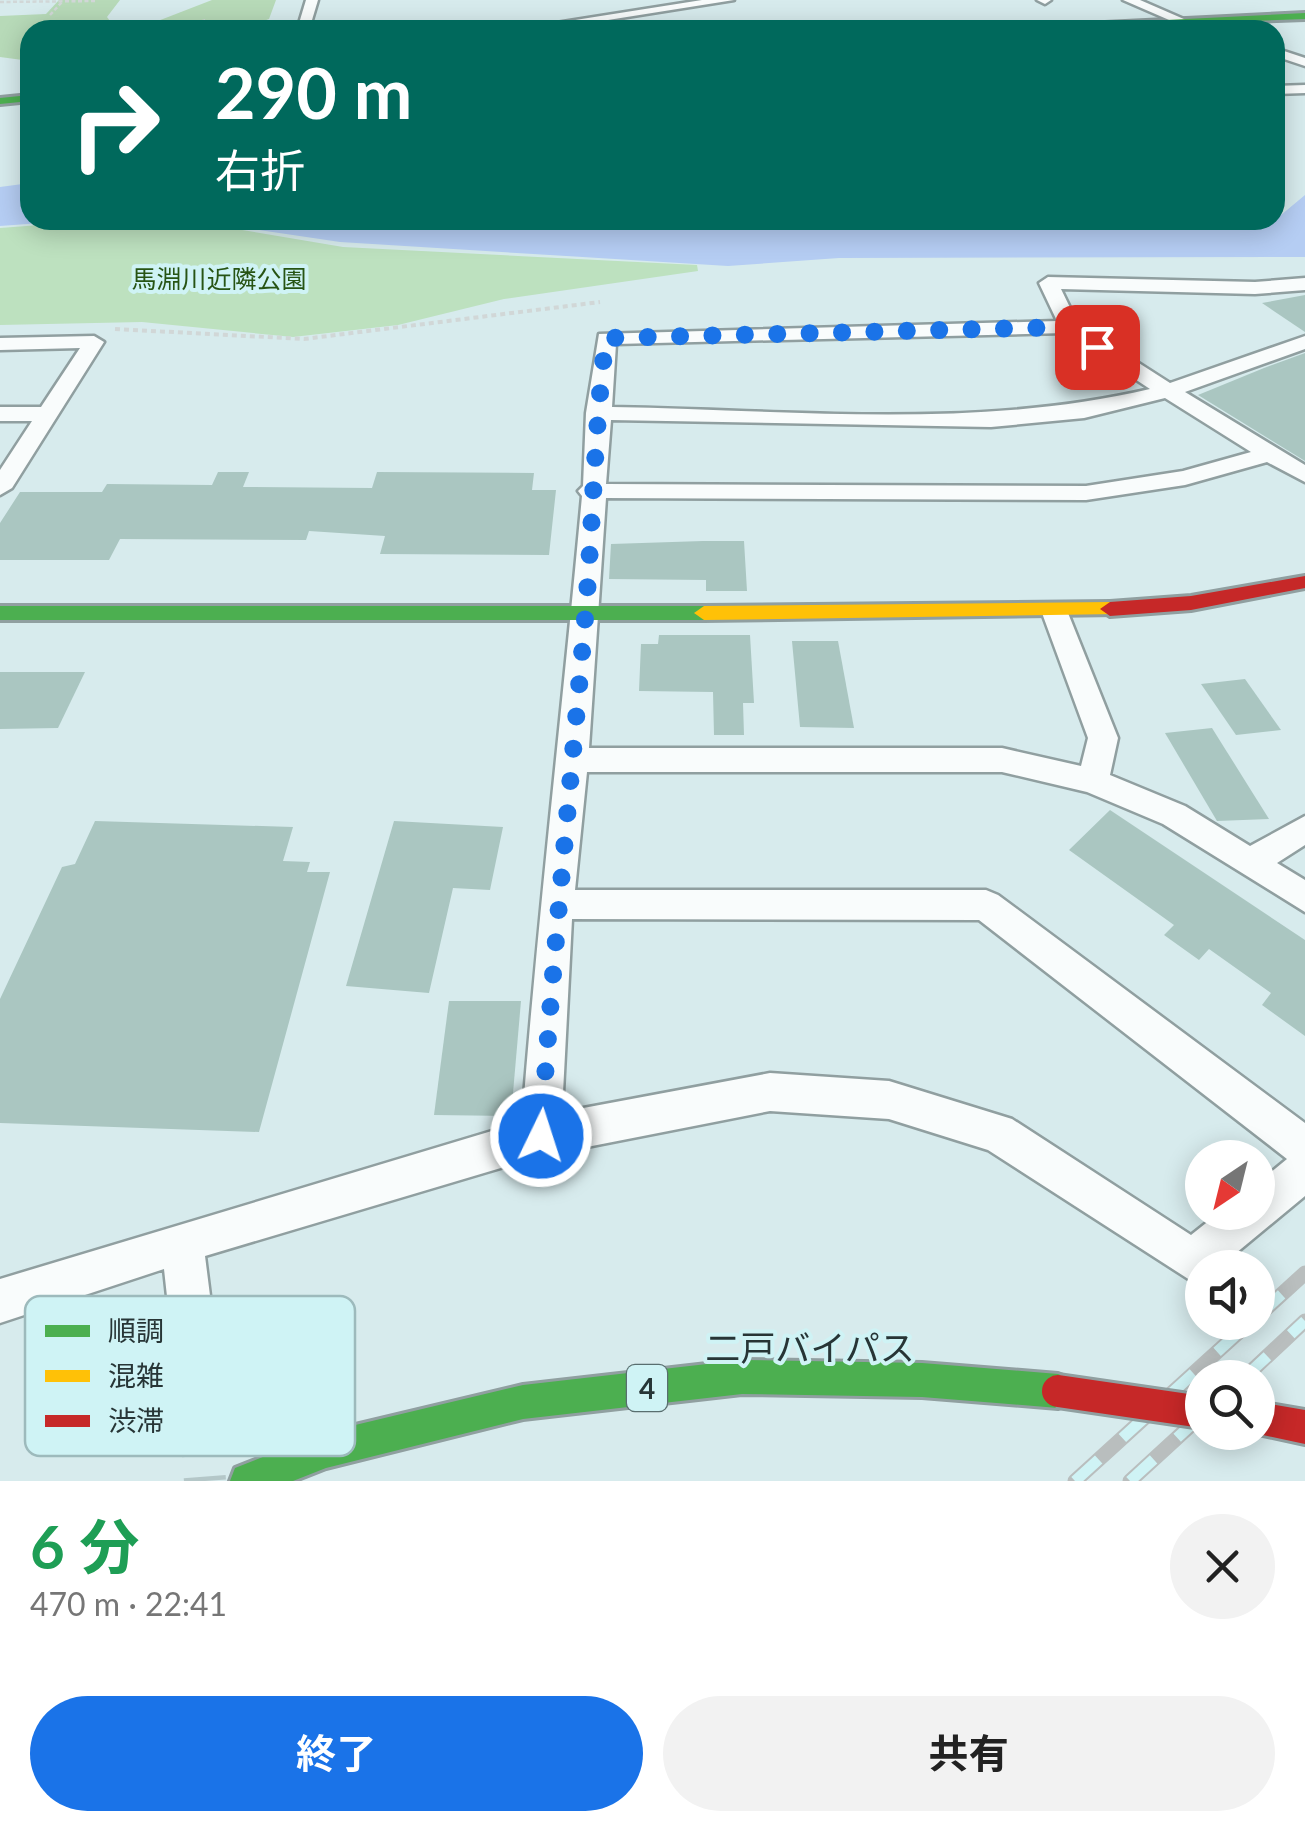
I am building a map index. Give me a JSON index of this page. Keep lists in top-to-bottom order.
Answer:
{
  "streets": {
    "main road": ["二戸バイパス", "4"]
  },
  "parks": ["馬淵川近隣公園"],
  "legend": ["順調", "混雑", "渋滞"],
  "north": "bottom left",
  "page": {
    "turn": ["290 m", "右折"],
    "heading": ["6 分", "470 m · 22:41"],
    "buttons": ["終了", "共有"]
  }
}
